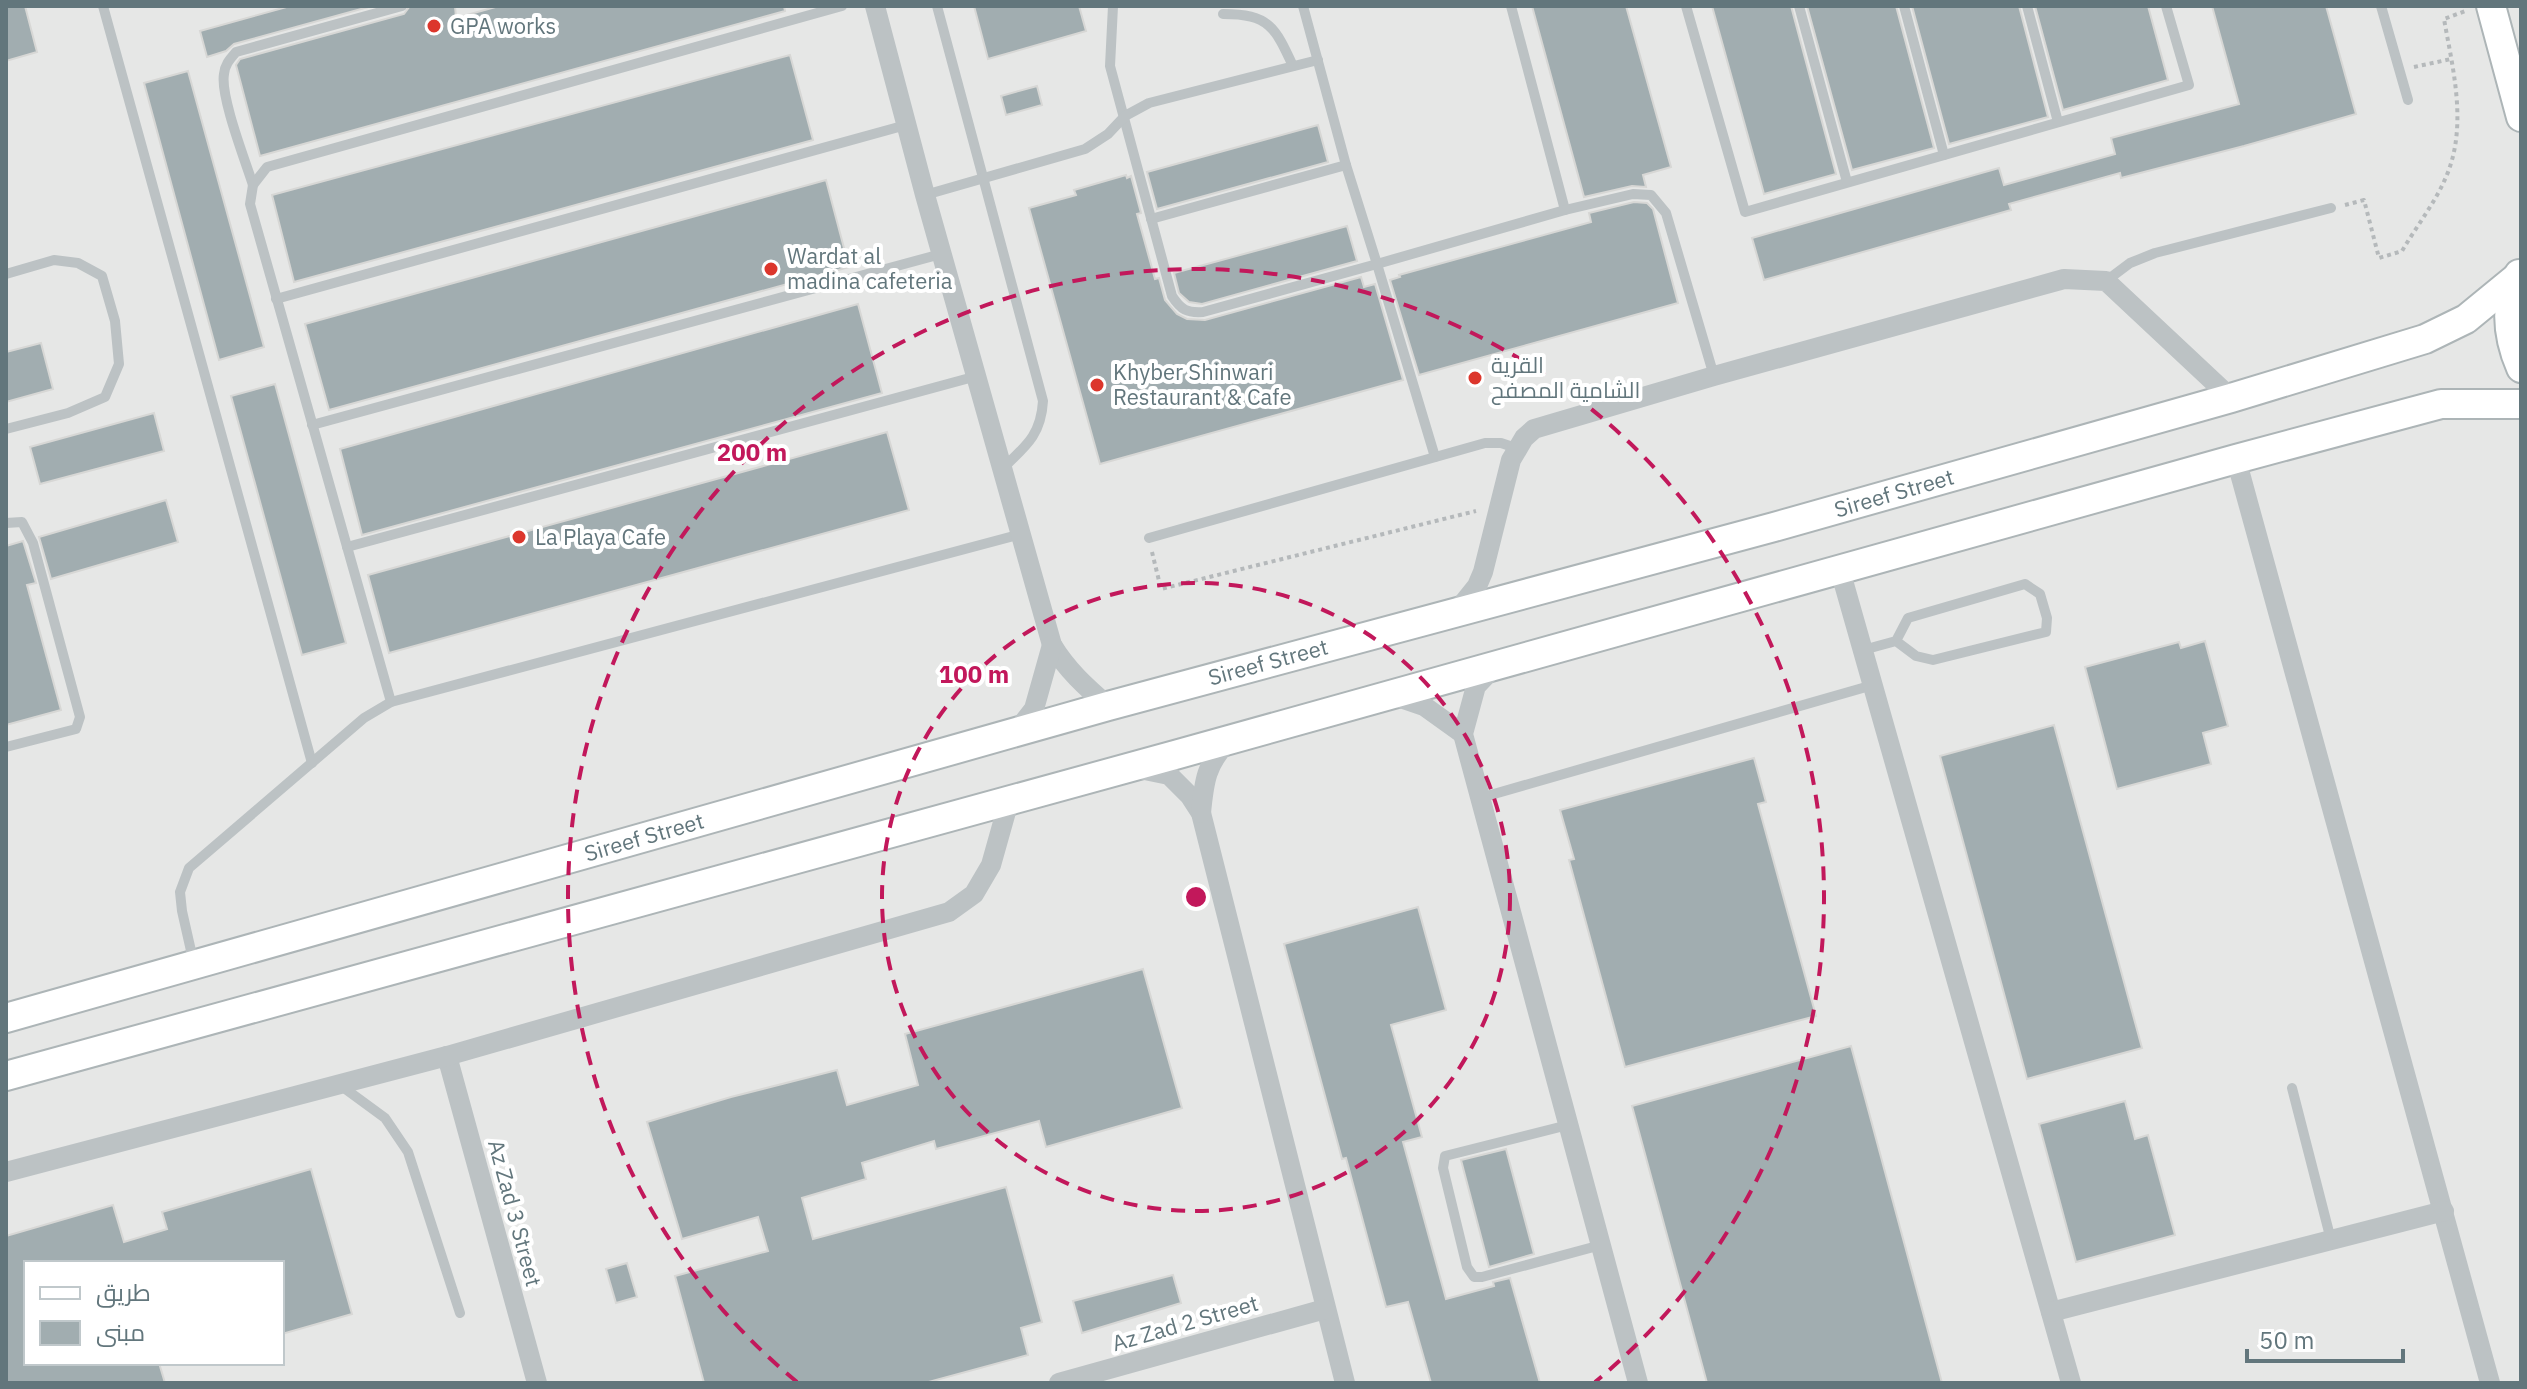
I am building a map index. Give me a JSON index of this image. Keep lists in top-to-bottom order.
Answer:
{
  "streets": {
    "main road": ["Sireef Street"],
    "street": ["Az Zad 3 Street", "Az Zad 2 Street"]
  },
  "places": [
    "GPA works",
    "Wardat al madina cafeteria",
    "القرية الشامية المصفح",
    "Khyber Shinwari Restaurant & Cafe",
    "La Playa Cafe"
  ],
  "legend": ["طريق", "مبنى"],
  "scale_bar": "50 m",
  "rings": ["200 m", "100 m"]
}
